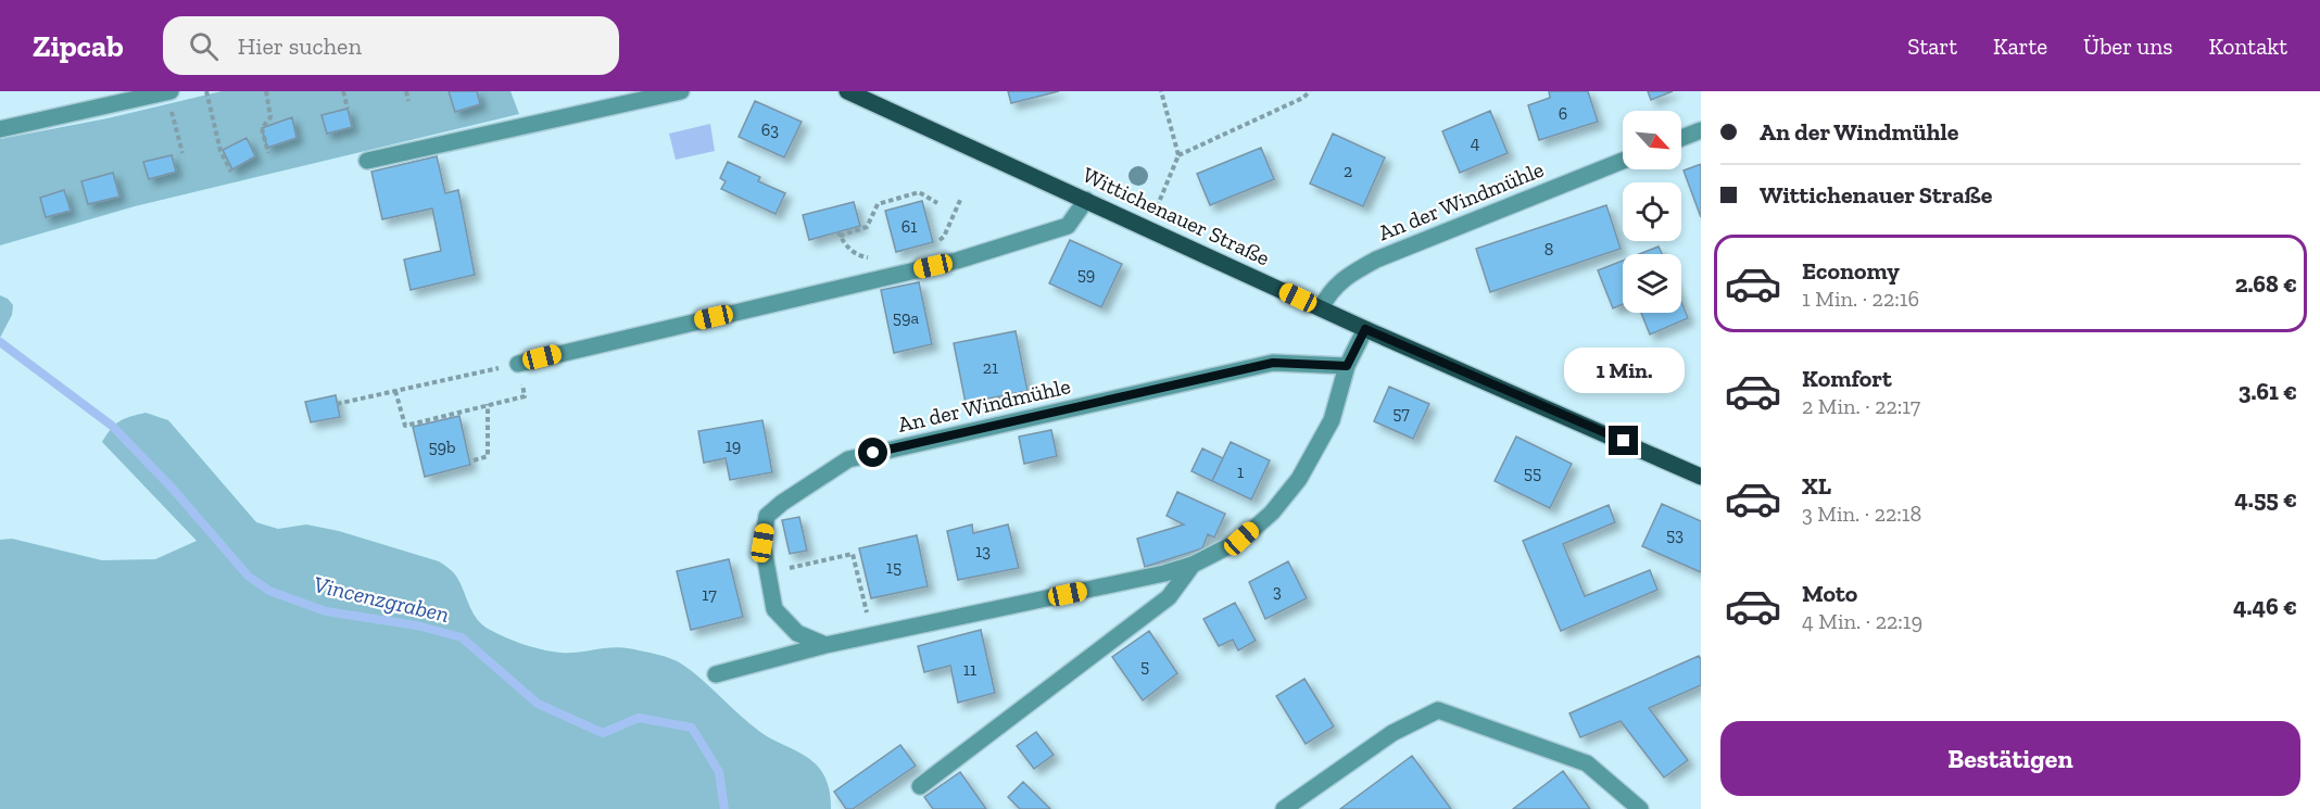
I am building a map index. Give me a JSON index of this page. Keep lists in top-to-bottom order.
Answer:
{
  "streets": {
    "main road": ["Wittichenauer Straße"],
    "street": ["An der Windmühle"]
  },
  "crossings": [
    ["An der Windmühle", "Wittichenauer Straße"]
  ],
  "water": ["Vincenzgraben"],
  "house_numbers": [
    "6",
    "63",
    "4",
    "2",
    "61",
    "8",
    "59",
    "59a",
    "21",
    "57",
    "19",
    "59b",
    "1",
    "55",
    "53",
    "13",
    "15",
    "3",
    "17",
    "5",
    "11"
  ],
  "north": "bottom right",
  "page": {
    "header": "Zipcab",
    "search": "Hier suchen",
    "nav": [
      "Start",
      "Karte",
      "Über uns",
      "Kontakt"
    ],
    "banner": ["An der Windmühle", "Wittichenauer Straße"],
    "list": [
      {
        "name": "Economy",
        "note": "1 Min. · 22:16",
        "value": "2.68 €"
      },
      {
        "name": "Komfort",
        "note": "2 Min. · 22:17",
        "value": "3.61 €"
      },
      {
        "name": "XL",
        "note": "3 Min. · 22:18",
        "value": "4.55 €"
      },
      {
        "name": "Moto",
        "note": "4 Min. · 22:19",
        "value": "4.46 €"
      }
    ],
    "bubble": "1 Min.",
    "buttons": "Bestätigen"
  }
}
